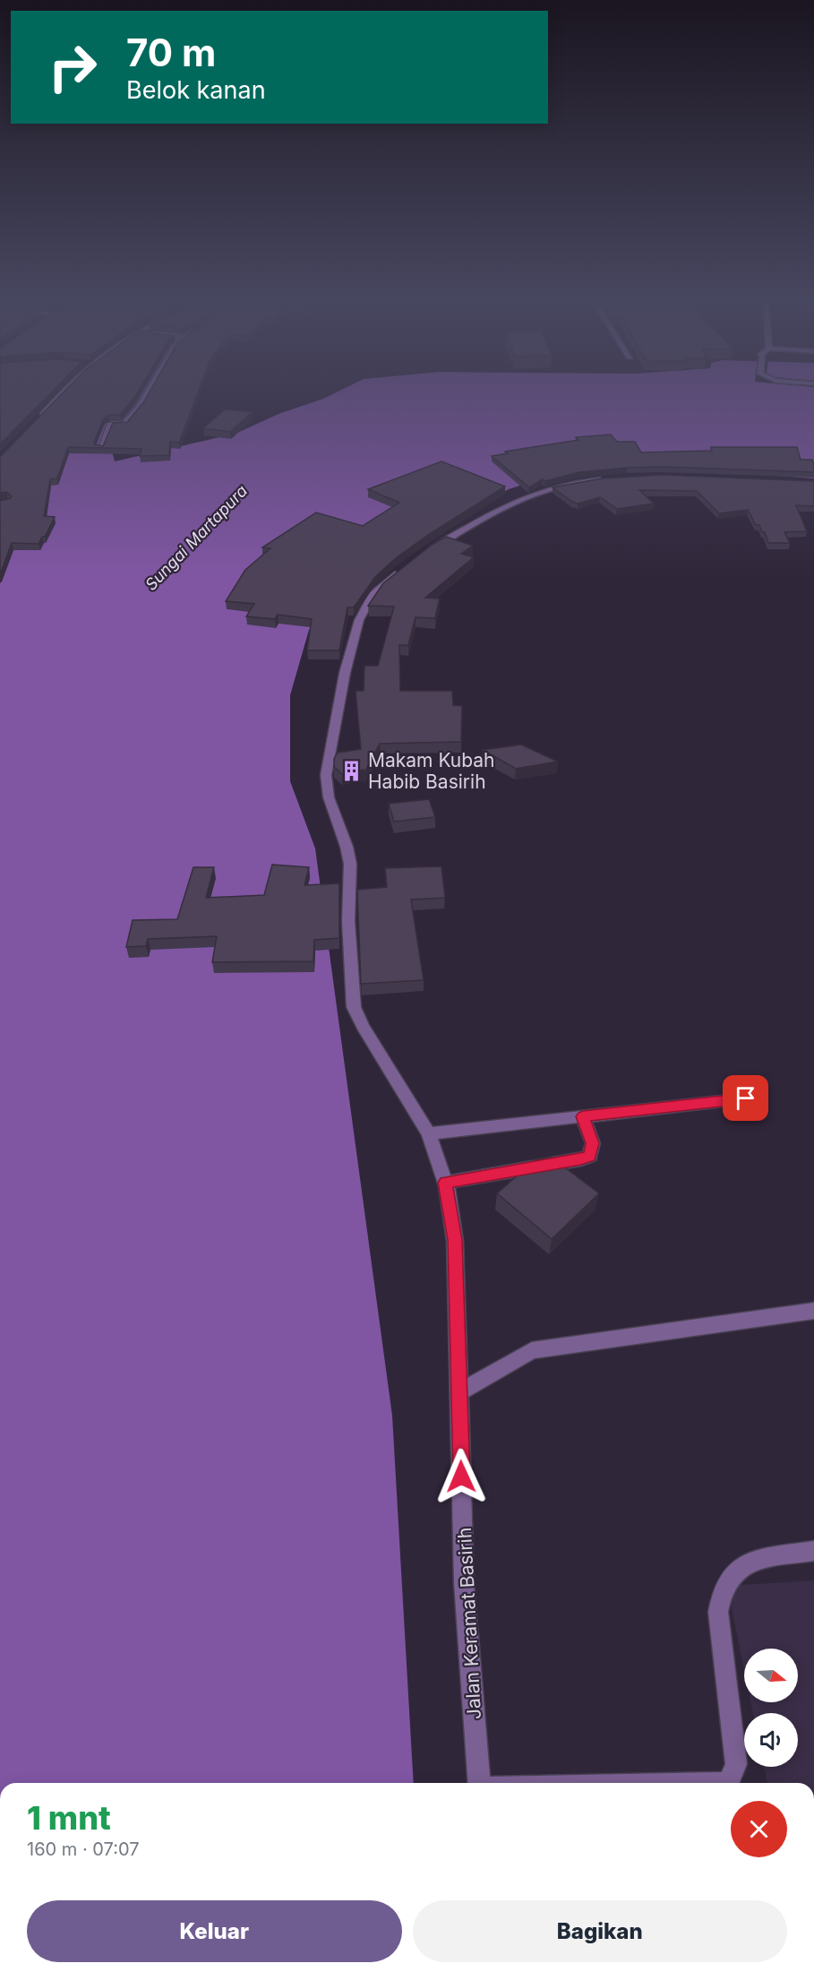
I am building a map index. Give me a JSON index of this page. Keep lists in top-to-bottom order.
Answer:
{
  "streets": {
    "street": ["Jalan Keramat Basirih"]
  },
  "water": ["Sungai Martapura"],
  "places": {
    "building": ["Makam Kubah Habib Basirih"]
  },
  "north": "right",
  "page": {
    "turn": ["70 m", "Belok kanan"],
    "heading": ["1 mnt", "160 m · 07:07"],
    "buttons": ["Keluar", "Bagikan"]
  }
}
